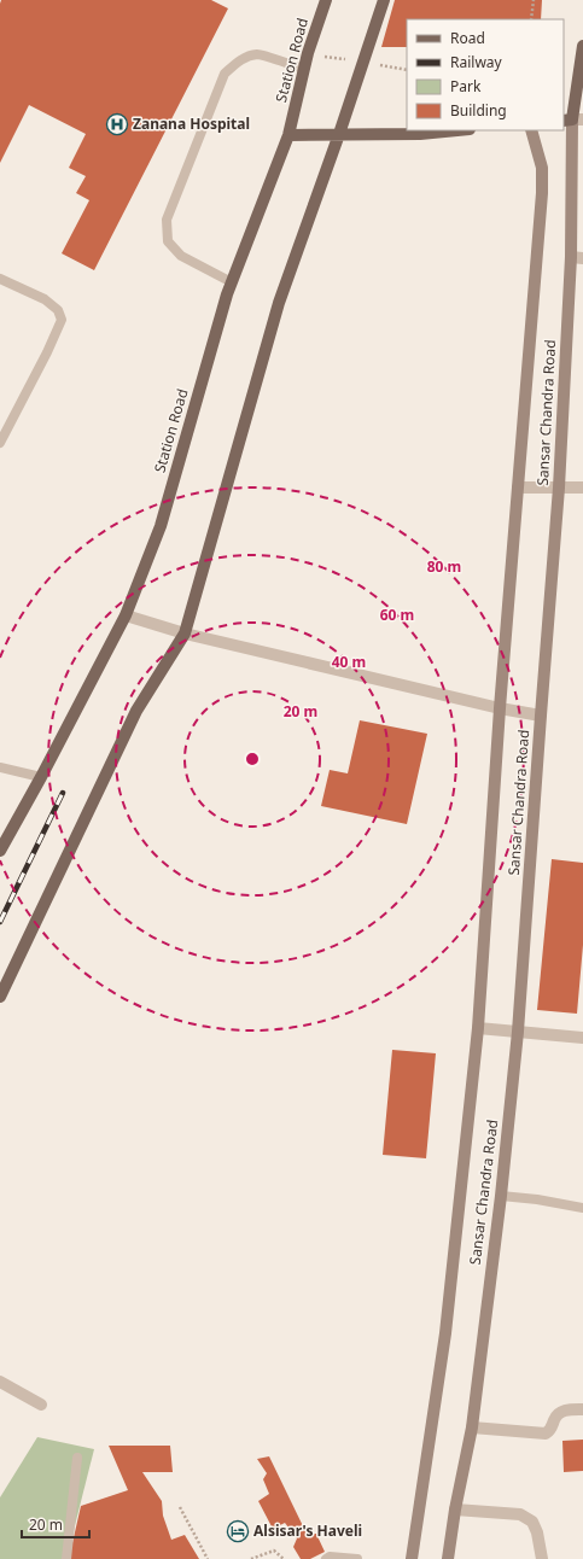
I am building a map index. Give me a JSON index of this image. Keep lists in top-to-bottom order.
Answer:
{
  "streets": {
    "main road": ["Station Road", "Sansar Chandra Road"]
  },
  "places": {
    "hospital": ["Zanana Hospital"],
    "hotel": ["Alsisar's Haveli"]
  },
  "legend": [
    "Road",
    "Railway",
    "Park",
    "Building"
  ],
  "scale_bar": "20 m",
  "rings": [
    "80 m",
    "60 m",
    "40 m",
    "20 m"
  ]
}
